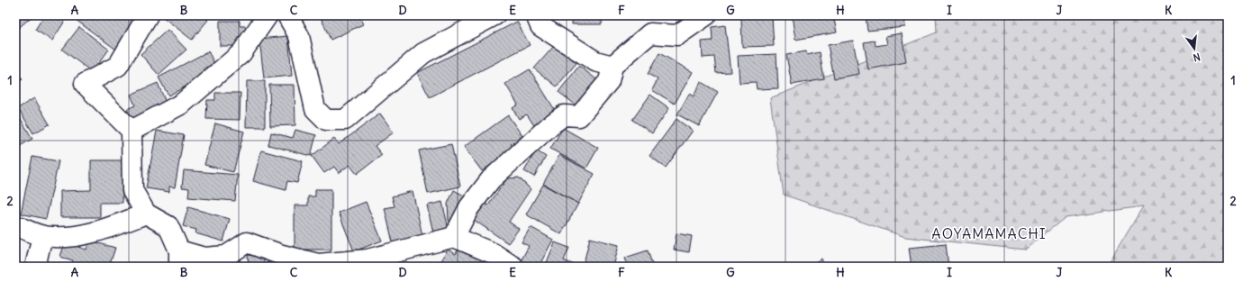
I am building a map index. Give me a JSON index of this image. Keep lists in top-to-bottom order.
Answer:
{
  "districts": ["AOYAMAMACHI"],
  "north": "bottom",
  "grid": {
    "columns": [
      "A",
      "B",
      "C",
      "D",
      "E",
      "F",
      "G",
      "H",
      "I",
      "J",
      "K"
    ],
    "rows": ["1", "2"]
  }
}
